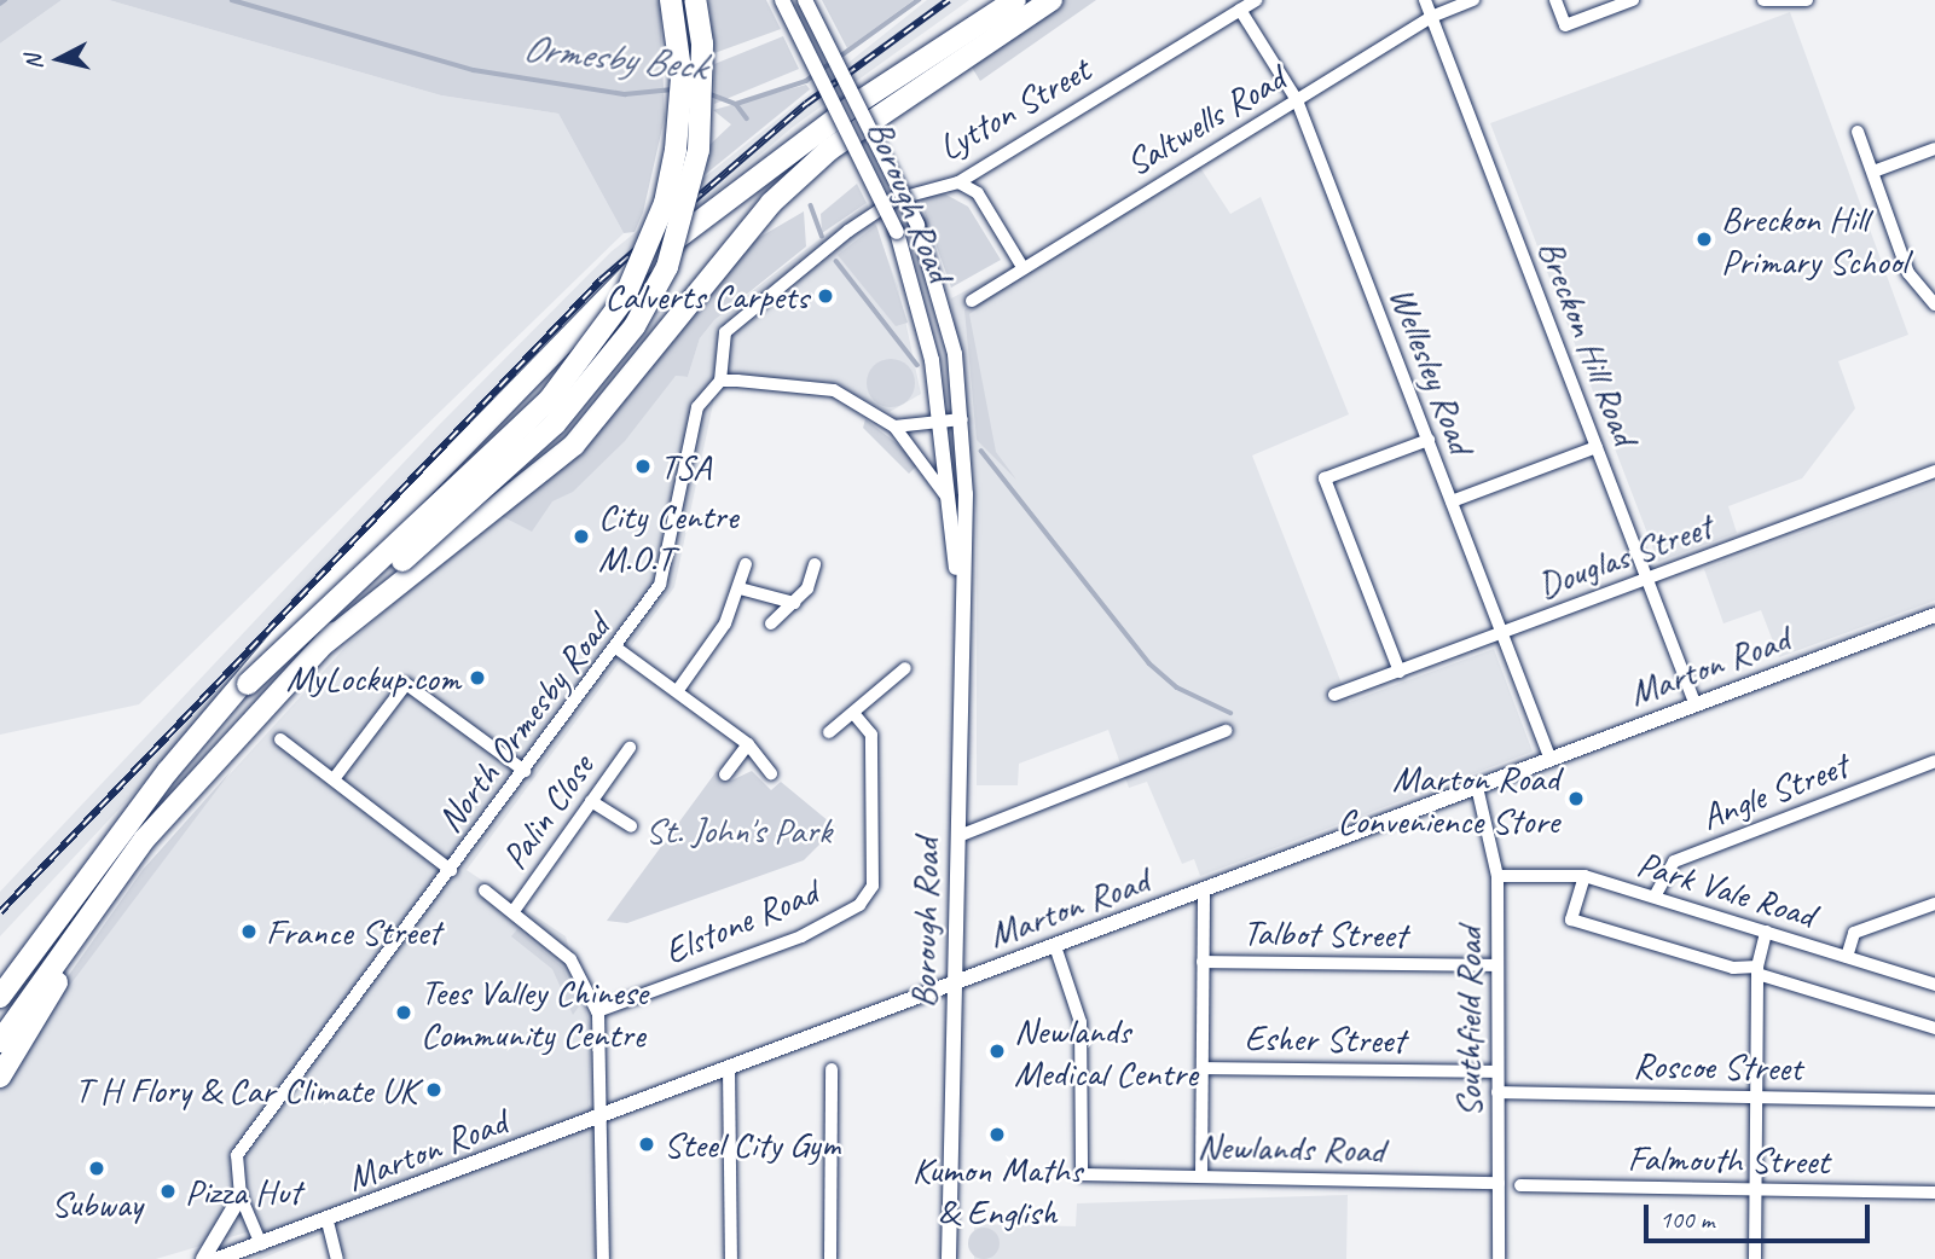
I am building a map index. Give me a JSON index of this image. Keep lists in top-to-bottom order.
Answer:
{
  "streets": {
    "street": [
      "Lytton Street",
      "Saltwells Road",
      "Borough Road",
      "Breckon Hill Road",
      "Wellesley Road",
      "Douglas Street",
      "Marton Road",
      "North Ormesby Road",
      "Angle Street",
      "Palin Close",
      "Park Vale Road",
      "Elstone Road",
      "Talbot Street",
      "Southfield Road",
      "Esher Street",
      "Roscoe Street",
      "Newlands Road",
      "Falmouth Street"
    ]
  },
  "crossings": [
    ["Lytton Street", "Wellesley Road"],
    ["Lytton Street", "North Ormesby Road"],
    ["Saltwells Road", "Breckon Hill Road"],
    ["Saltwells Road", "Wellesley Road"],
    ["Borough Road", "Marton Road"],
    ["Breckon Hill Road", "Douglas Street"],
    ["Breckon Hill Road", "Marton Road"],
    ["Wellesley Road", "Douglas Street"],
    ["Wellesley Road", "Marton Road"],
    ["Marton Road", "North Ormesby Road"],
    ["Marton Road", "Southfield Road"],
    ["Marton Road", "Newlands Road"],
    ["Angle Street", "Park Vale Road"],
    ["Park Vale Road", "Southfield Road"],
    ["Talbot Street", "Southfield Road"],
    ["Southfield Road", "Esher Street"],
    ["Southfield Road", "Roscoe Street"],
    ["Southfield Road", "Newlands Road"]
  ],
  "water": ["Ormesby Beck"],
  "parks": ["St. John's Park"],
  "places": [
    "Breckon Hill Primary School",
    "Calverts Carpets",
    "TSA",
    "City Centre M.O.T",
    "MyLockup.com",
    "Marton Road Convenience Store",
    "France Street",
    "Tees Valley Chinese Community Centre",
    "Newlands Medical Centre",
    "T H Flory & Car Climate UK",
    "Kumon Maths & English",
    "Steel City Gym",
    "Subway",
    "Pizza Hut"
  ],
  "scale_bar": "100 m",
  "north": "left"
}
